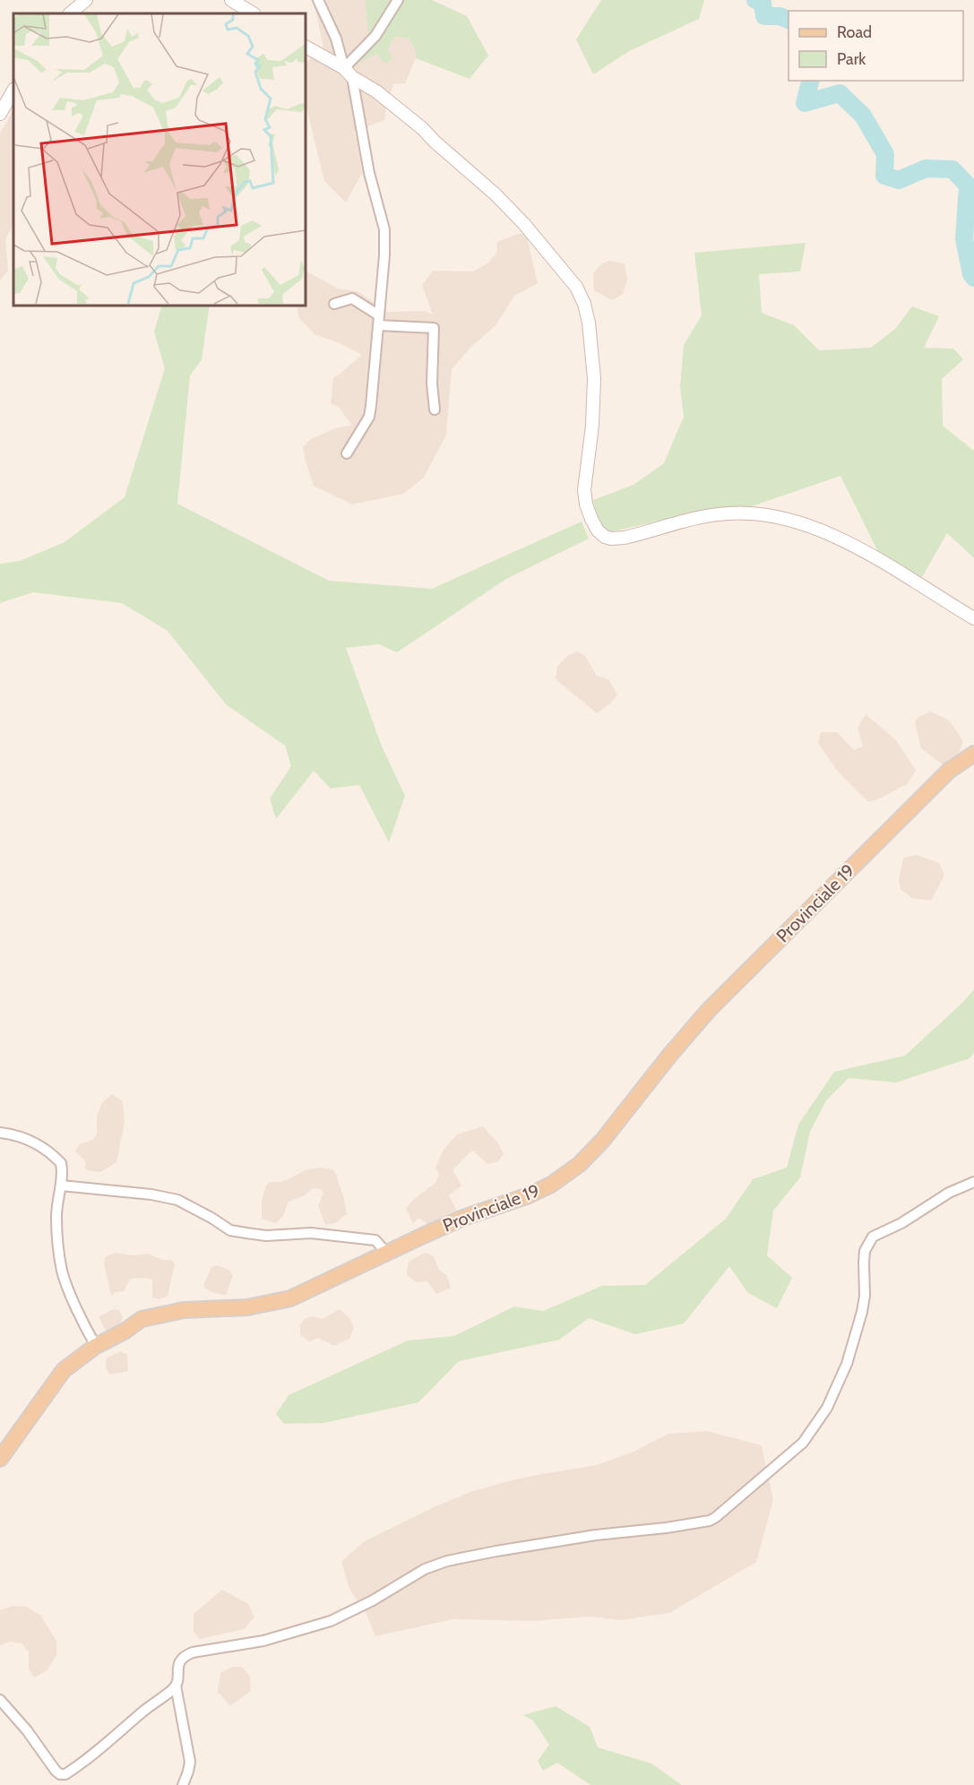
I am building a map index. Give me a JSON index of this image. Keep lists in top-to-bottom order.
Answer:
{
  "streets": {
    "main road": ["Provinciale 19"]
  },
  "legend": ["Road", "Park"]
}
